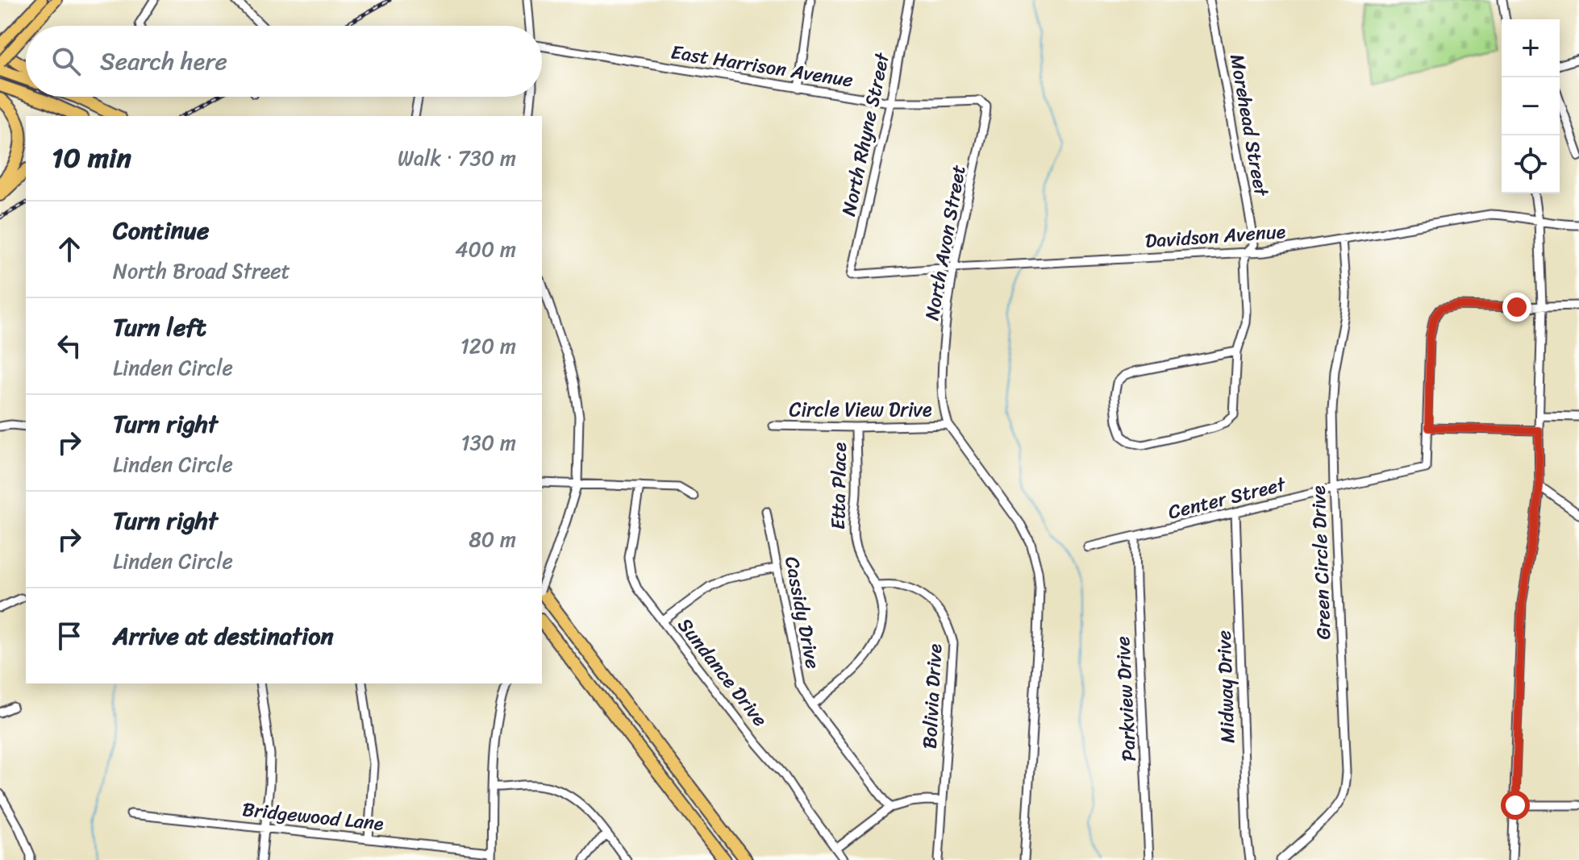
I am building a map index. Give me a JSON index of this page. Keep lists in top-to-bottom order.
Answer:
{
  "streets": {
    "street": [
      "East Harrison Avenue",
      "Morehead Street",
      "North Rhyne Street",
      "Davidson Avenue",
      "North Avon Street",
      "Circle View Drive",
      "Etta Place",
      "Center Street",
      "Green Circle Drive",
      "Cassidy Drive",
      "Sundance Drive",
      "Midway Drive",
      "Bolivia Drive",
      "Parkview Drive",
      "Bridgewood Lane"
    ]
  },
  "crossings": [
    ["East Harrison Avenue", "North Rhyne Street"],
    ["East Harrison Avenue", "North Avon Street"],
    ["Morehead Street", "Davidson Avenue"],
    ["North Rhyne Street", "Davidson Avenue"],
    ["Davidson Avenue", "North Avon Street"],
    ["Davidson Avenue", "Green Circle Drive"],
    ["North Avon Street", "Circle View Drive"],
    ["Circle View Drive", "Etta Place"],
    ["Etta Place", "Cassidy Drive"],
    ["Etta Place", "Bolivia Drive"],
    ["Center Street", "Green Circle Drive"],
    ["Center Street", "Midway Drive"],
    ["Center Street", "Parkview Drive"]
  ],
  "page": {
    "map_buttons": ["+", "−"],
    "search": "Search here",
    "heading": ["10 min", "Walk · 730 m"],
    "list": [
      ["Continue", "North Broad Street", "400 m"],
      ["Turn left", "Linden Circle", "120 m"],
      ["Turn right", "Linden Circle", "130 m"],
      ["Turn right", "Linden Circle", "80 m"],
      "Arrive at destination"
    ]
  }
}
